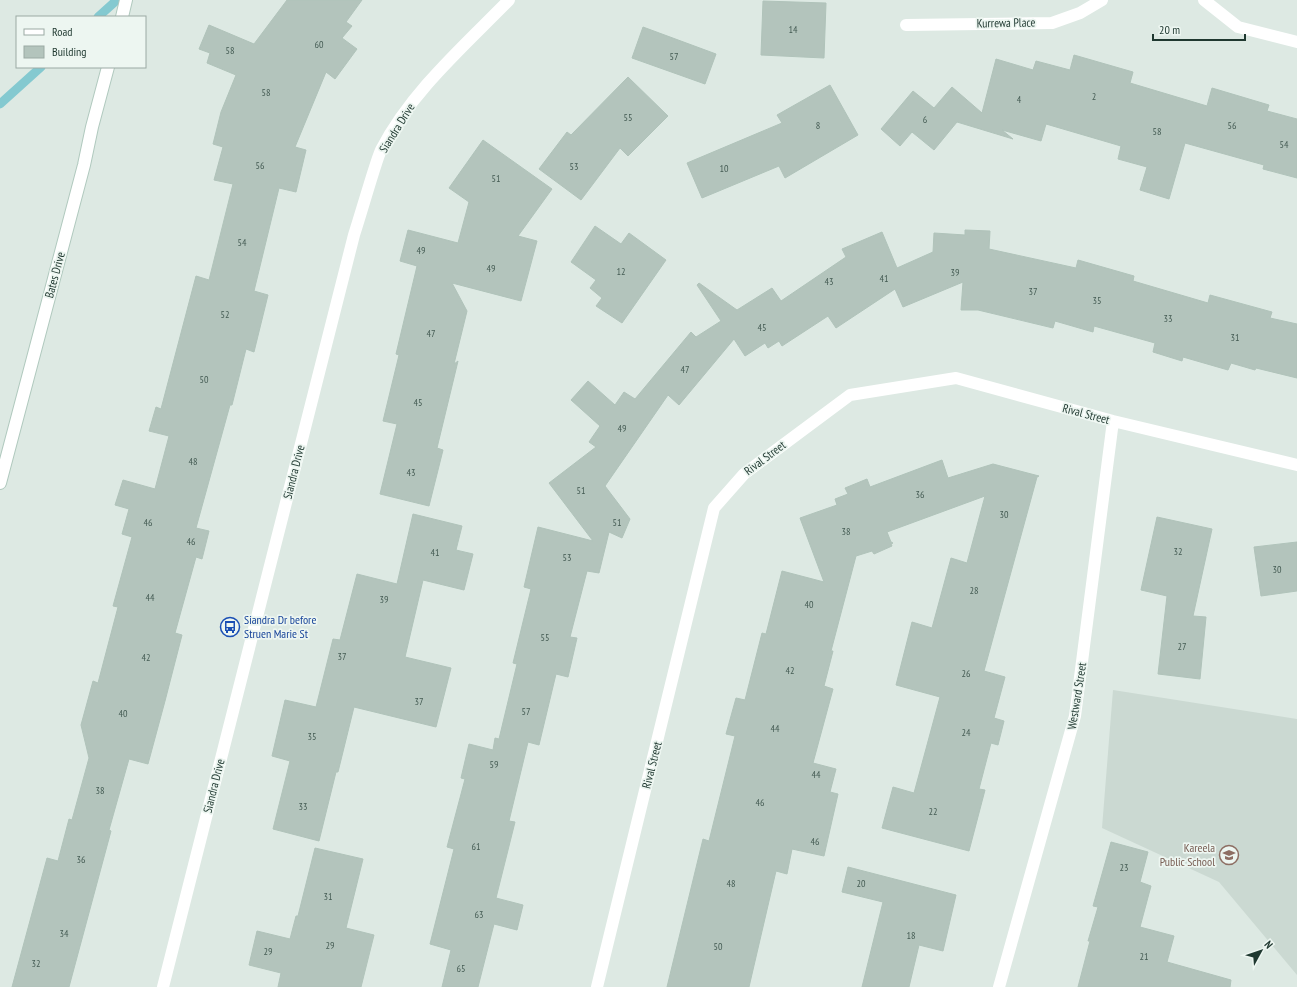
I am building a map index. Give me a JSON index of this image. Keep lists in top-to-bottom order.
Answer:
{
  "streets": {
    "street": [
      "Kurrewa Place",
      "Siandra Drive",
      "Bates Drive",
      "Rival Street",
      "Westward Street"
    ]
  },
  "crossings": [
    ["Rival Street", "Westward Street"]
  ],
  "places": {
    "bus stop": ["Siandra Dr before Struen Marie St"],
    "school or university": ["Kareela Public School"]
  },
  "house_numbers": [
    "14",
    "60",
    "58",
    "57",
    "58",
    "2",
    "4",
    "55",
    "6",
    "8",
    "56",
    "58",
    "54",
    "56",
    "53",
    "10",
    "51",
    "54",
    "49",
    "49",
    "12",
    "39",
    "41",
    "43",
    "37",
    "35",
    "52",
    "33",
    "45",
    "47",
    "31",
    "47",
    "50",
    "45",
    "49",
    "48",
    "43",
    "51",
    "36",
    "30",
    "46",
    "51",
    "38",
    "46",
    "32",
    "41",
    "53",
    "30",
    "28",
    "44",
    "39",
    "40",
    "55",
    "27",
    "37",
    "42",
    "42",
    "26",
    "37",
    "57",
    "40",
    "44",
    "24",
    "35",
    "59",
    "44",
    "38",
    "46",
    "33",
    "22",
    "46",
    "61",
    "36",
    "23",
    "48",
    "20",
    "31",
    "63",
    "34",
    "18",
    "29",
    "50",
    "29",
    "21",
    "32",
    "65"
  ],
  "legend": ["Road", "Building"],
  "scale_bar": "20 m",
  "north": "top right"
}
